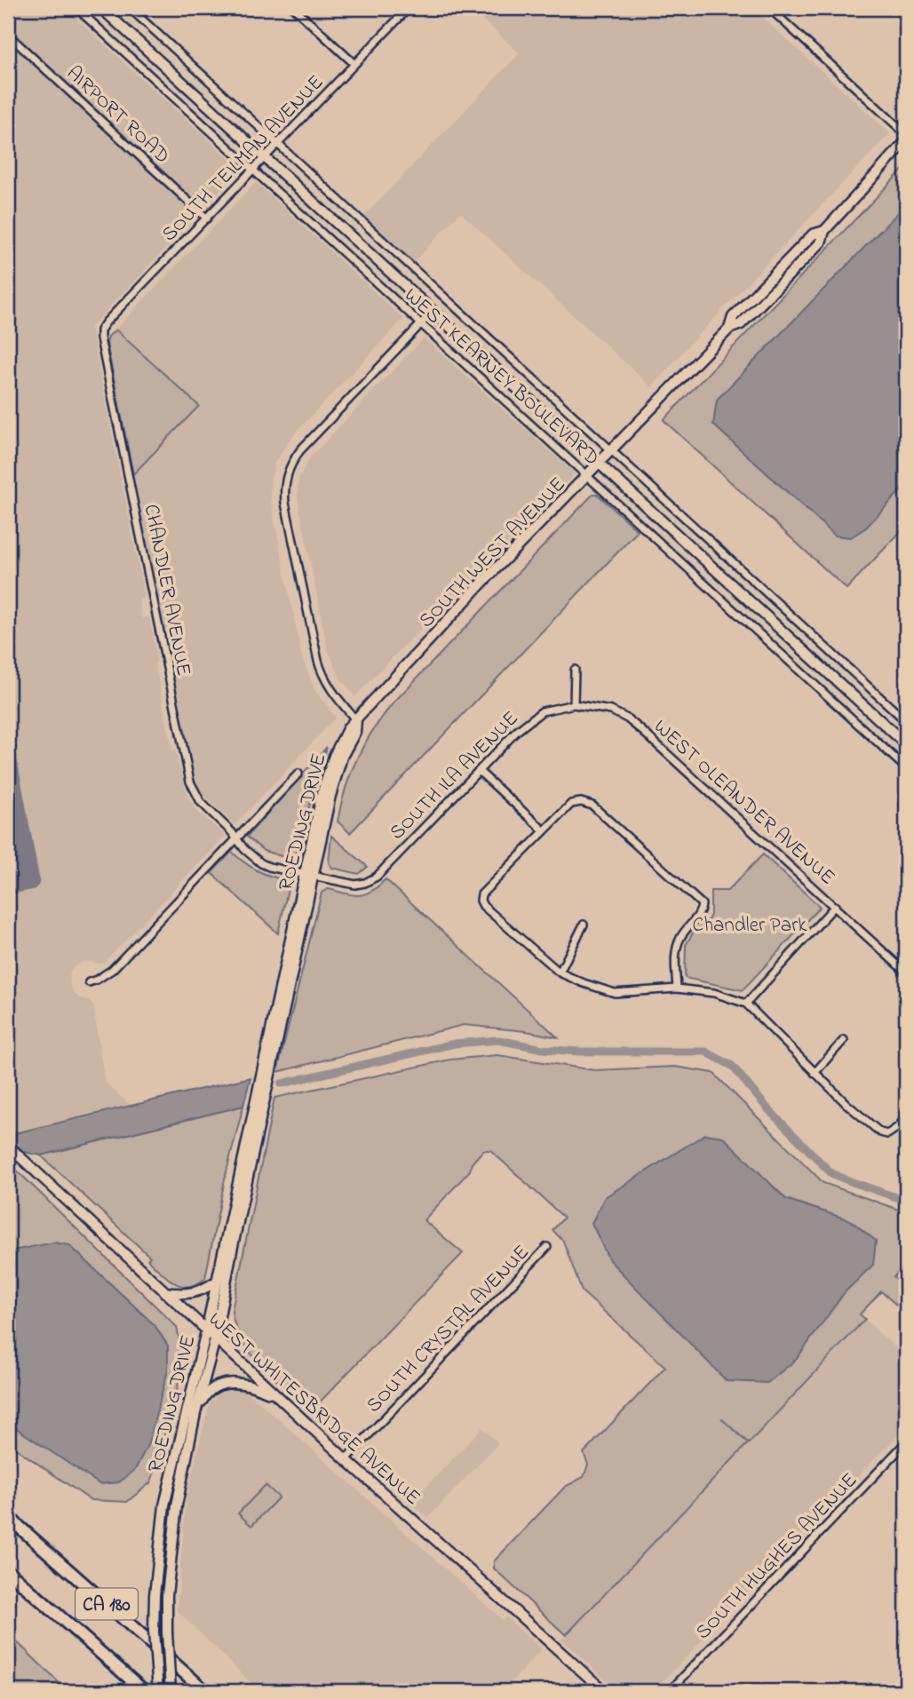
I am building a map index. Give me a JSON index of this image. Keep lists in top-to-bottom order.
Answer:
{
  "streets": {
    "highway": ["CA 180"],
    "street": [
      "AIRPORT ROAD",
      "SOUTH TEILMAN AVENUE",
      "WEST KEARNEY BOULEVARD",
      "SOUTH WEST AVENUE",
      "CHANDLER AVENUE",
      "SOUTH ILA AVENUE",
      "WEST OLEANDER AVENUE",
      "ROEDING DRIVE",
      "SOUTH CRYSTAL AVENUE",
      "WEST WHITESBRIDGE AVENUE",
      "SOUTH HUGHES AVENUE"
    ]
  },
  "crossings": [
    ["AIRPORT ROAD", "SOUTH TEILMAN AVENUE"],
    ["SOUTH TEILMAN AVENUE", "WEST KEARNEY BOULEVARD"],
    ["SOUTH TEILMAN AVENUE", "CHANDLER AVENUE"],
    ["WEST KEARNEY BOULEVARD", "SOUTH WEST AVENUE"],
    ["SOUTH WEST AVENUE", "ROEDING DRIVE"],
    ["CHANDLER AVENUE", "SOUTH ILA AVENUE"],
    ["CHANDLER AVENUE", "ROEDING DRIVE"],
    ["SOUTH ILA AVENUE", "WEST OLEANDER AVENUE"],
    ["ROEDING DRIVE", "WEST WHITESBRIDGE AVENUE"],
    ["SOUTH CRYSTAL AVENUE", "WEST WHITESBRIDGE AVENUE"]
  ],
  "parks": ["Chandler Park"]
}
